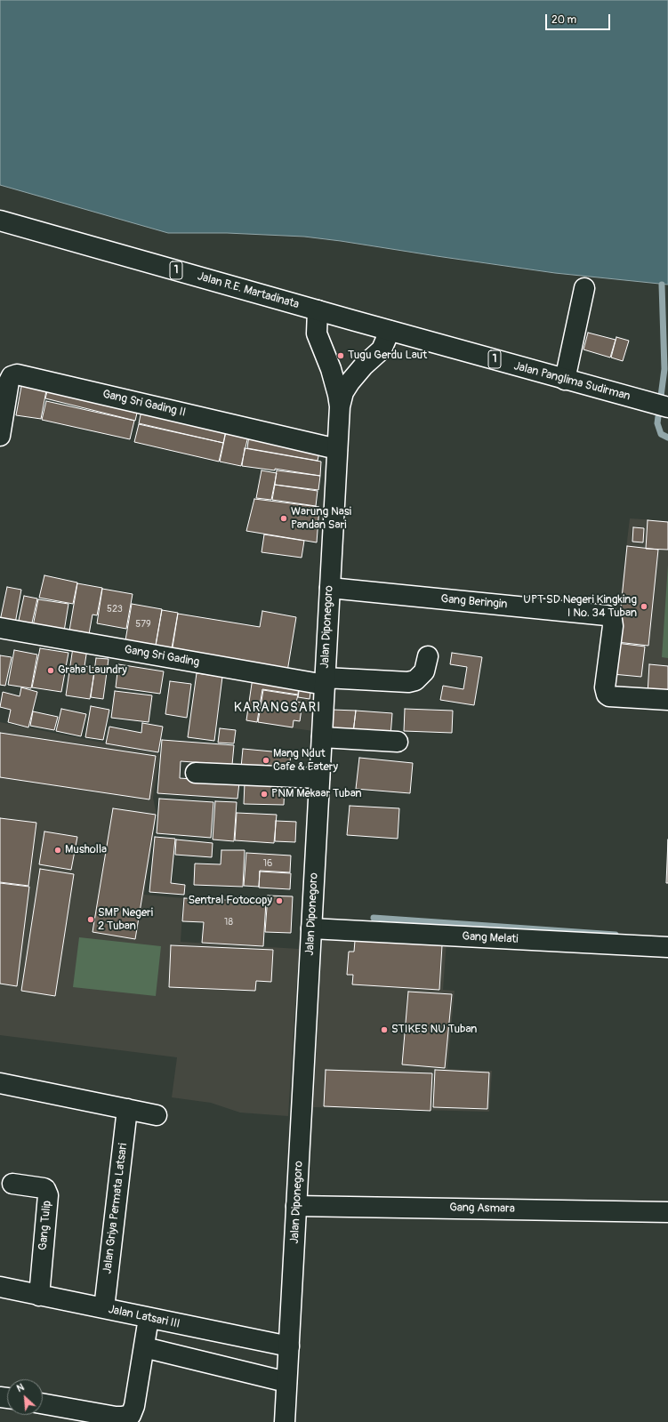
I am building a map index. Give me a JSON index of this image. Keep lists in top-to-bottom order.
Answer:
{
  "streets": {
    "main road": [
      "1",
      "Jalan R.E. Martadinata",
      "Jalan Panglima Sudirman",
      "Gang Sri Gading II",
      "Gang Beringin",
      "Jalan Diponegoro",
      "Gang Sri Gading",
      "Gang Melati",
      "Jalan Griya Permata Latsari",
      "Gang Asmara",
      "Gang Tulip",
      "Jalan Latsari III"
    ]
  },
  "crossings": [
    ["Jalan R.E. Martadinata", "Jalan Panglima Sudirman"],
    ["Jalan R.E. Martadinata", "Jalan Diponegoro"],
    ["Jalan Panglima Sudirman", "Jalan Diponegoro"],
    ["Gang Sri Gading II", "Jalan Diponegoro"],
    ["Gang Beringin", "Jalan Diponegoro"],
    ["Jalan Diponegoro", "Gang Sri Gading"],
    ["Jalan Diponegoro", "Gang Melati"],
    ["Jalan Diponegoro", "Gang Asmara"],
    ["Jalan Diponegoro", "Jalan Latsari III"],
    ["Jalan Griya Permata Latsari", "Jalan Latsari III"],
    ["Gang Tulip", "Jalan Latsari III"]
  ],
  "districts": ["KARANGSARI"],
  "places": [
    "Tugu Gerdu Laut",
    "Warung Nasi Pandan Sari",
    "UPT SD Negeri Kingking I No. 34 Tuban",
    "Graha Laundry",
    "Mang Ndut Cafe & Eatery",
    "PNM Mekaar Tuban",
    "Musholla",
    "Sentral Fotocopy",
    "SMP Negeri 2 Tuban",
    "STIKES NU Tuban"
  ],
  "house_numbers": [
    "523",
    "579",
    "16",
    "18"
  ],
  "scale_bar": "20 m",
  "north": "top left"
}
